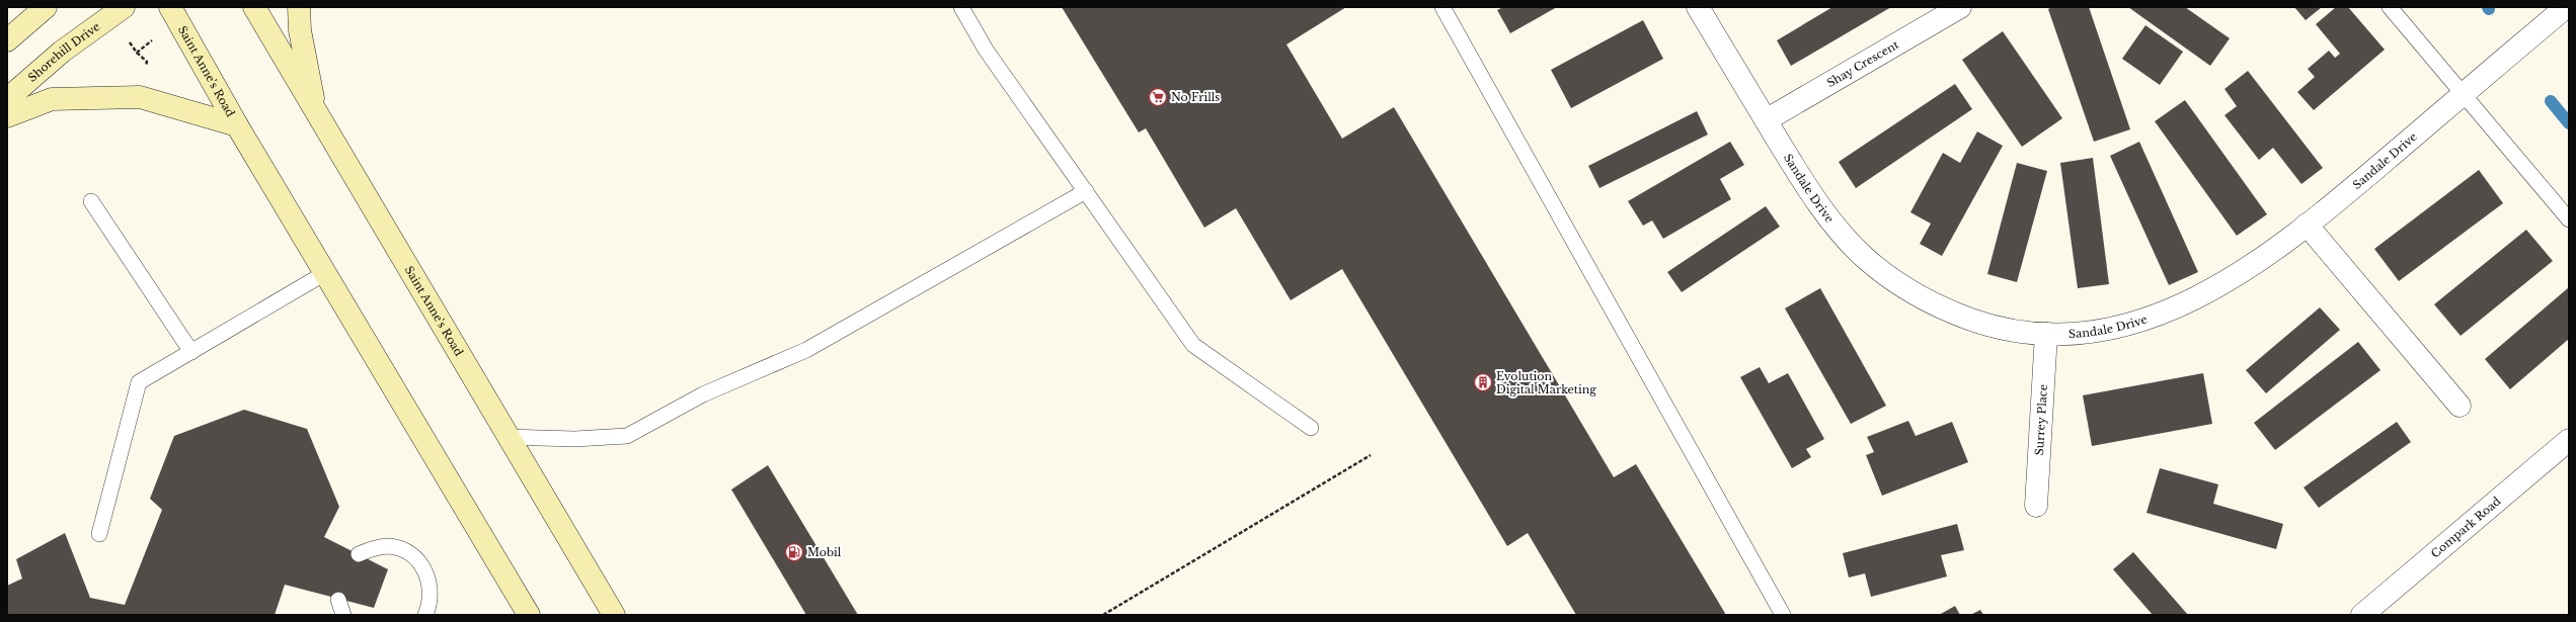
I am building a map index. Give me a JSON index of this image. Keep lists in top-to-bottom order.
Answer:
{
  "streets": {
    "main road": ["Shorehill Drive", "Saint Anne's Road"],
    "street": [
      "Shay Crescent",
      "Sandale Drive",
      "Surrey Place",
      "Compark Road"
    ]
  },
  "crossings": [
    ["Shay Crescent", "Sandale Drive"],
    ["Sandale Drive", "Surrey Place"]
  ],
  "places": {
    "supermarket": ["No Frills"],
    "building": ["Evolution Digital Marketing"],
    "fuel station": ["Mobil"]
  }
}
